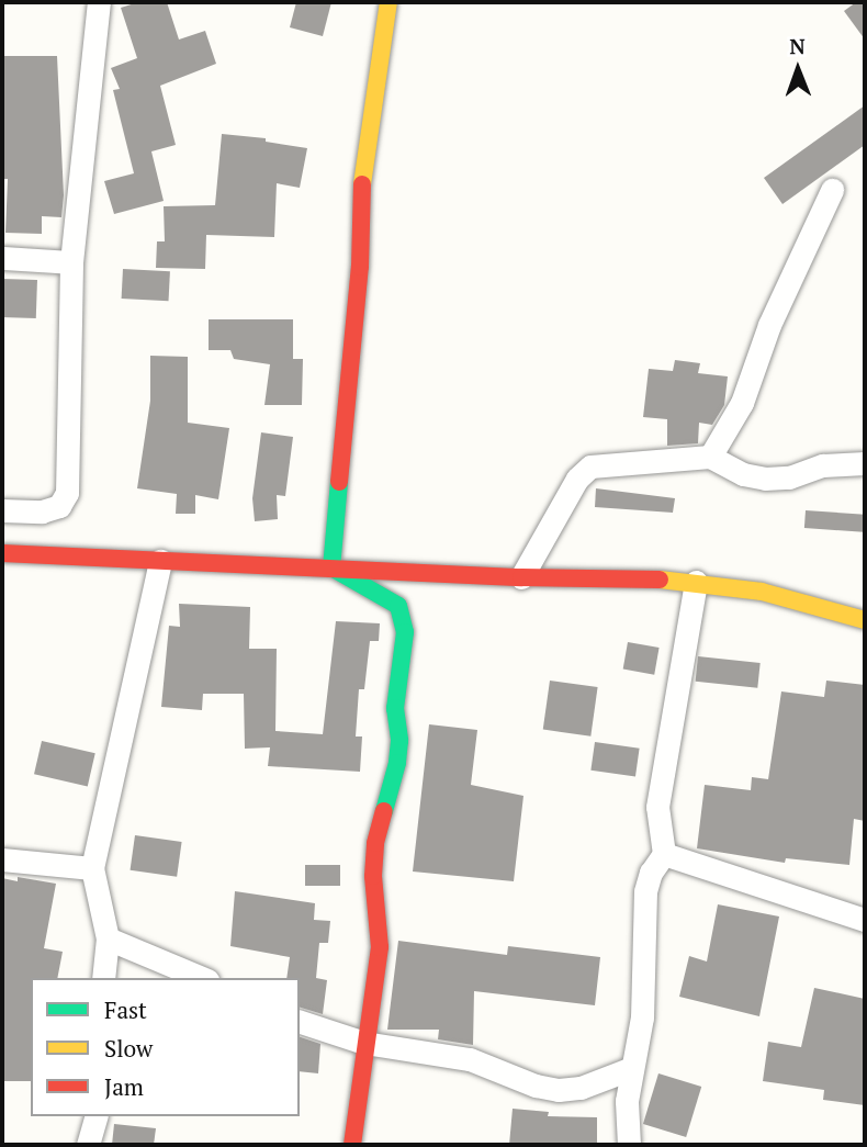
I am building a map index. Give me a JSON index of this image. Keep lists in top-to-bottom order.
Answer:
{
  "legend": ["Fast", "Slow", "Jam"],
  "north": "top"
}
